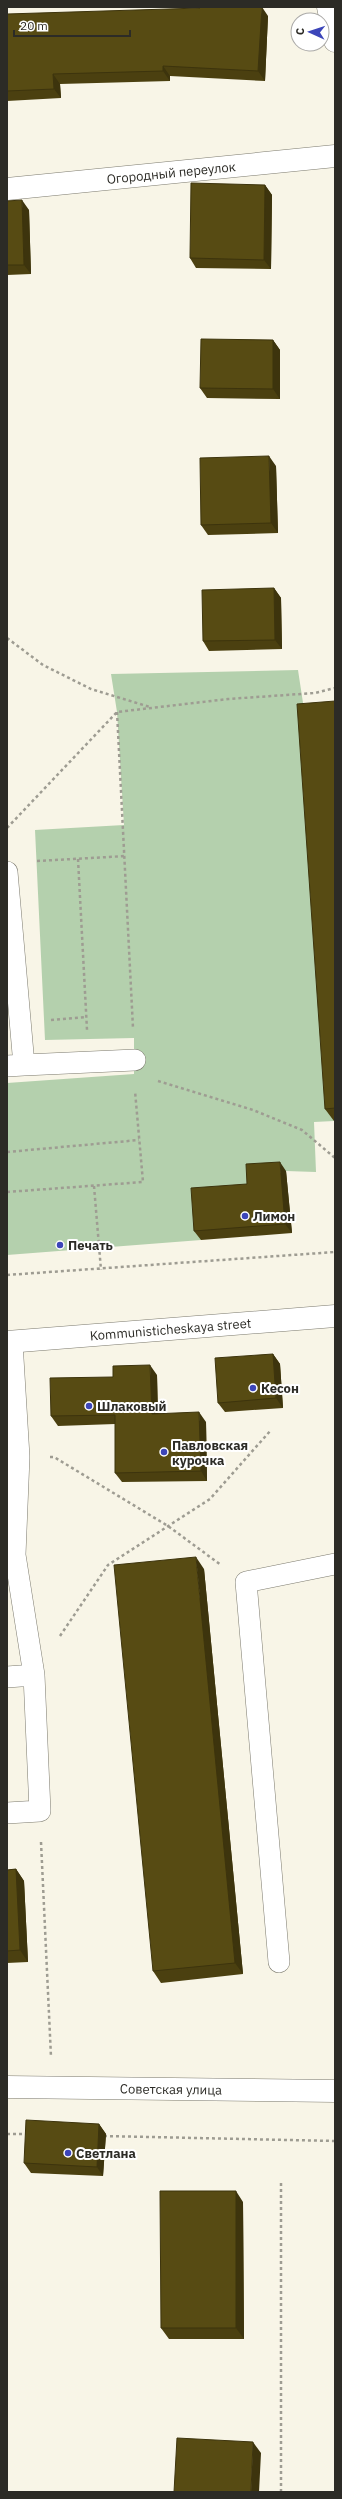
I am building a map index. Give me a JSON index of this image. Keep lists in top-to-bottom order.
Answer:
{
  "streets": {
    "street": ["Огородный переулок", "Kommunisticheskaya street", "Советская улица"]
  },
  "places": [
    "Лимон",
    "Печать",
    "Кесон",
    "Шлаковый",
    "Павловская курочка",
    "Светлана"
  ],
  "scale_bar": "20 m",
  "north": "left"
}
